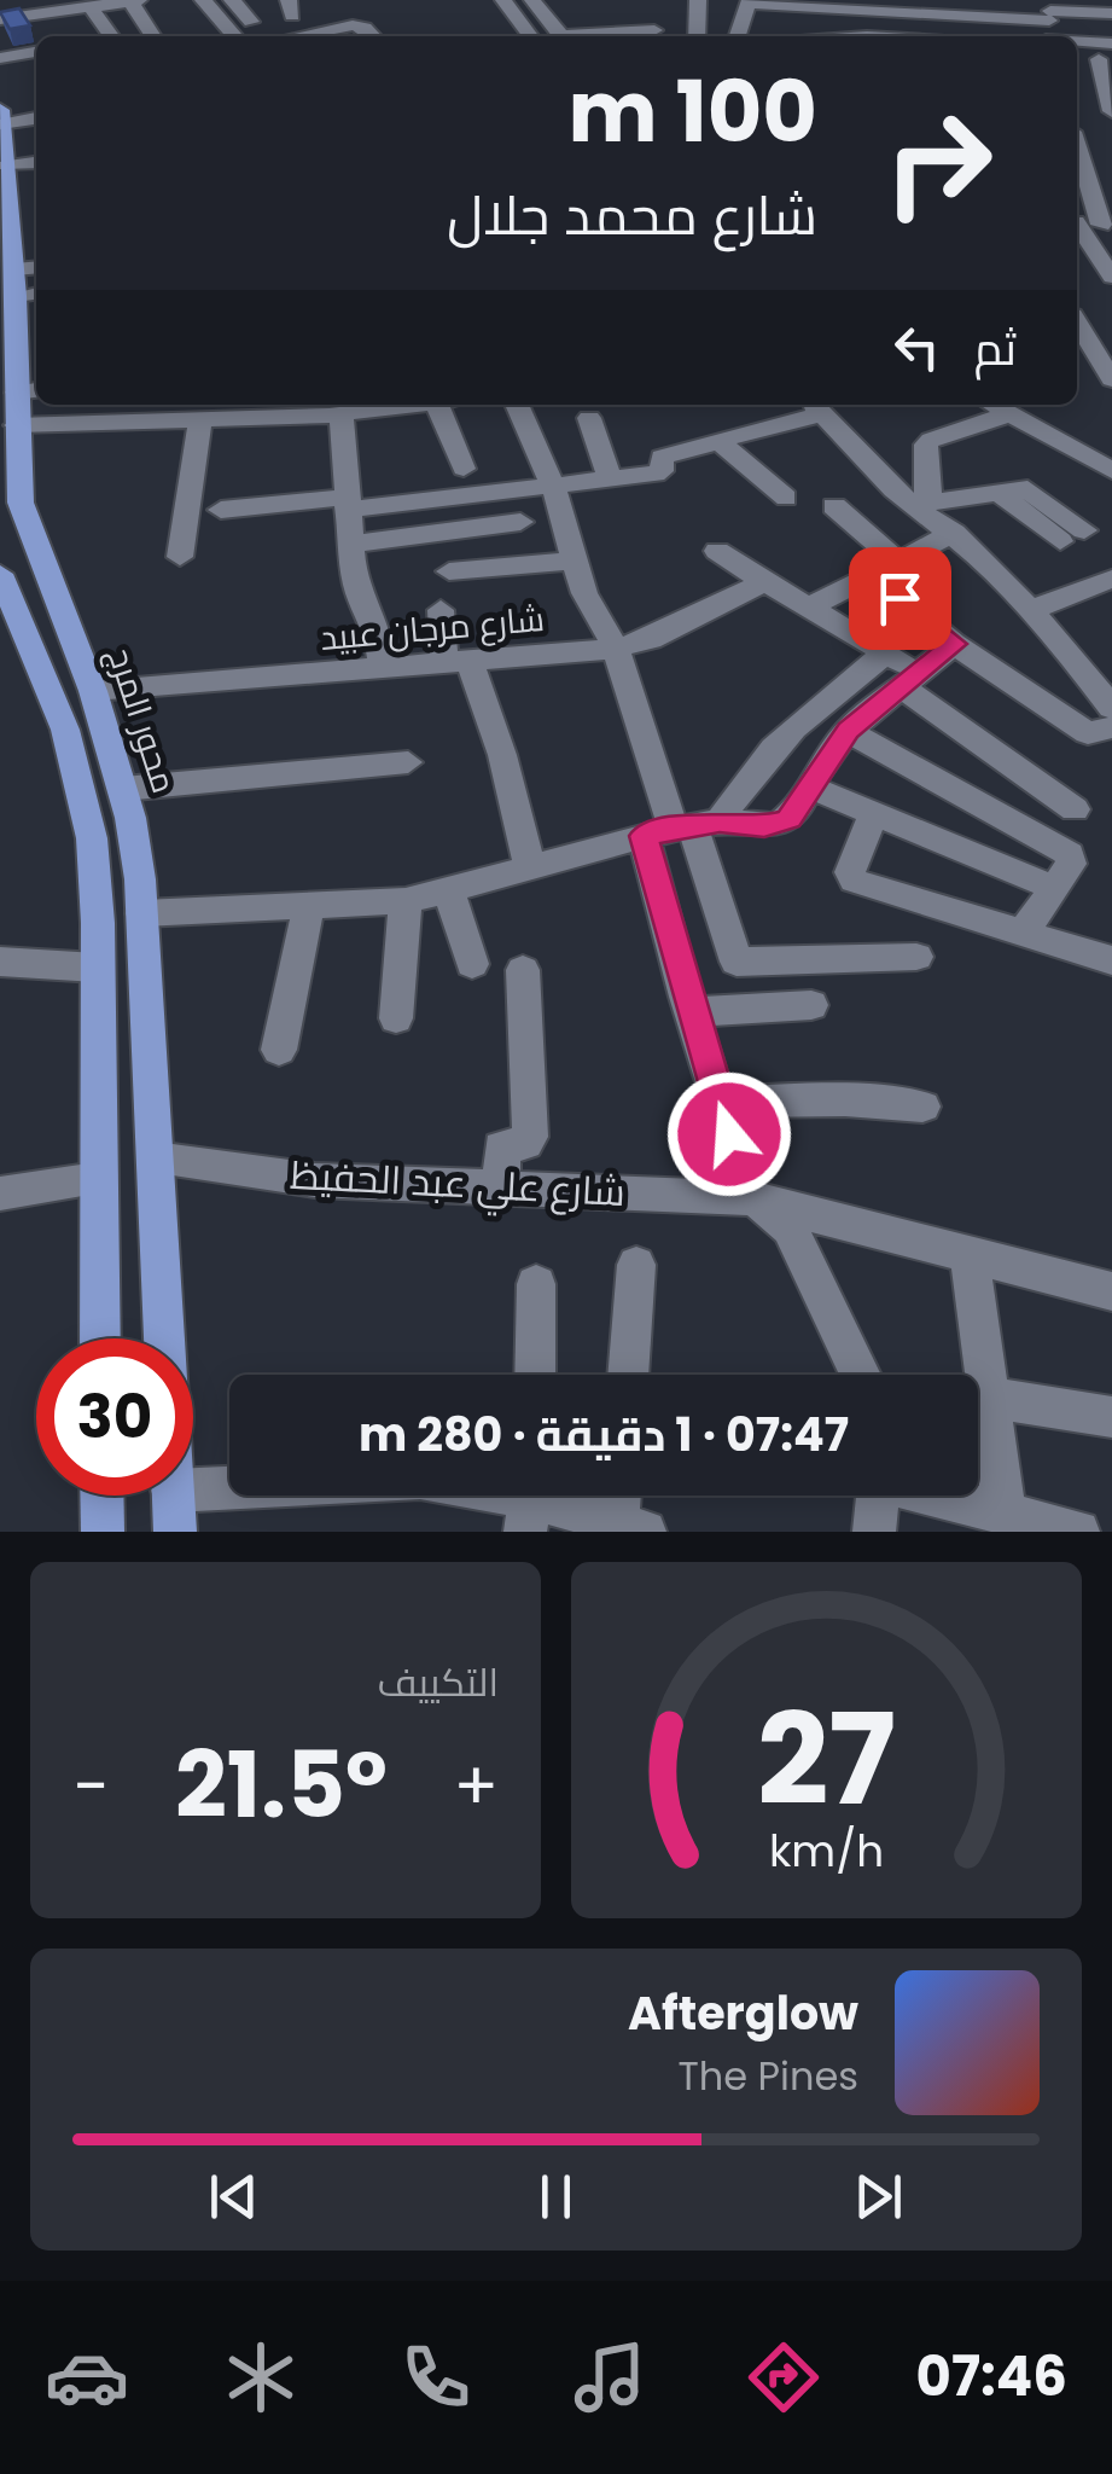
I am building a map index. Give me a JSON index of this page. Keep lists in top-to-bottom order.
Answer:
{
  "streets": {
    "main road": ["محور المرج"],
    "street": ["شارع مرجان عبيد", "شارع علي عبد الحفيظ"]
  },
  "crossings": [
    ["شارع مرجان عبيد", "محور المرج"],
    ["محور المرج", "شارع علي عبد الحفيظ"]
  ],
  "page": {
    "turn": ["100 m", "شارع محمد جلال"],
    "then": "ثم",
    "limit": "30",
    "trip": "07:47 · 1 دقيقة · 280 m",
    "tile": "التكييف",
    "heat": ["−", "21.5°", "+"],
    "song": ["Afterglow", "The Pines"],
    "tabs": "07:46",
    "gauge": ["27", "km/h"]
  }
}
